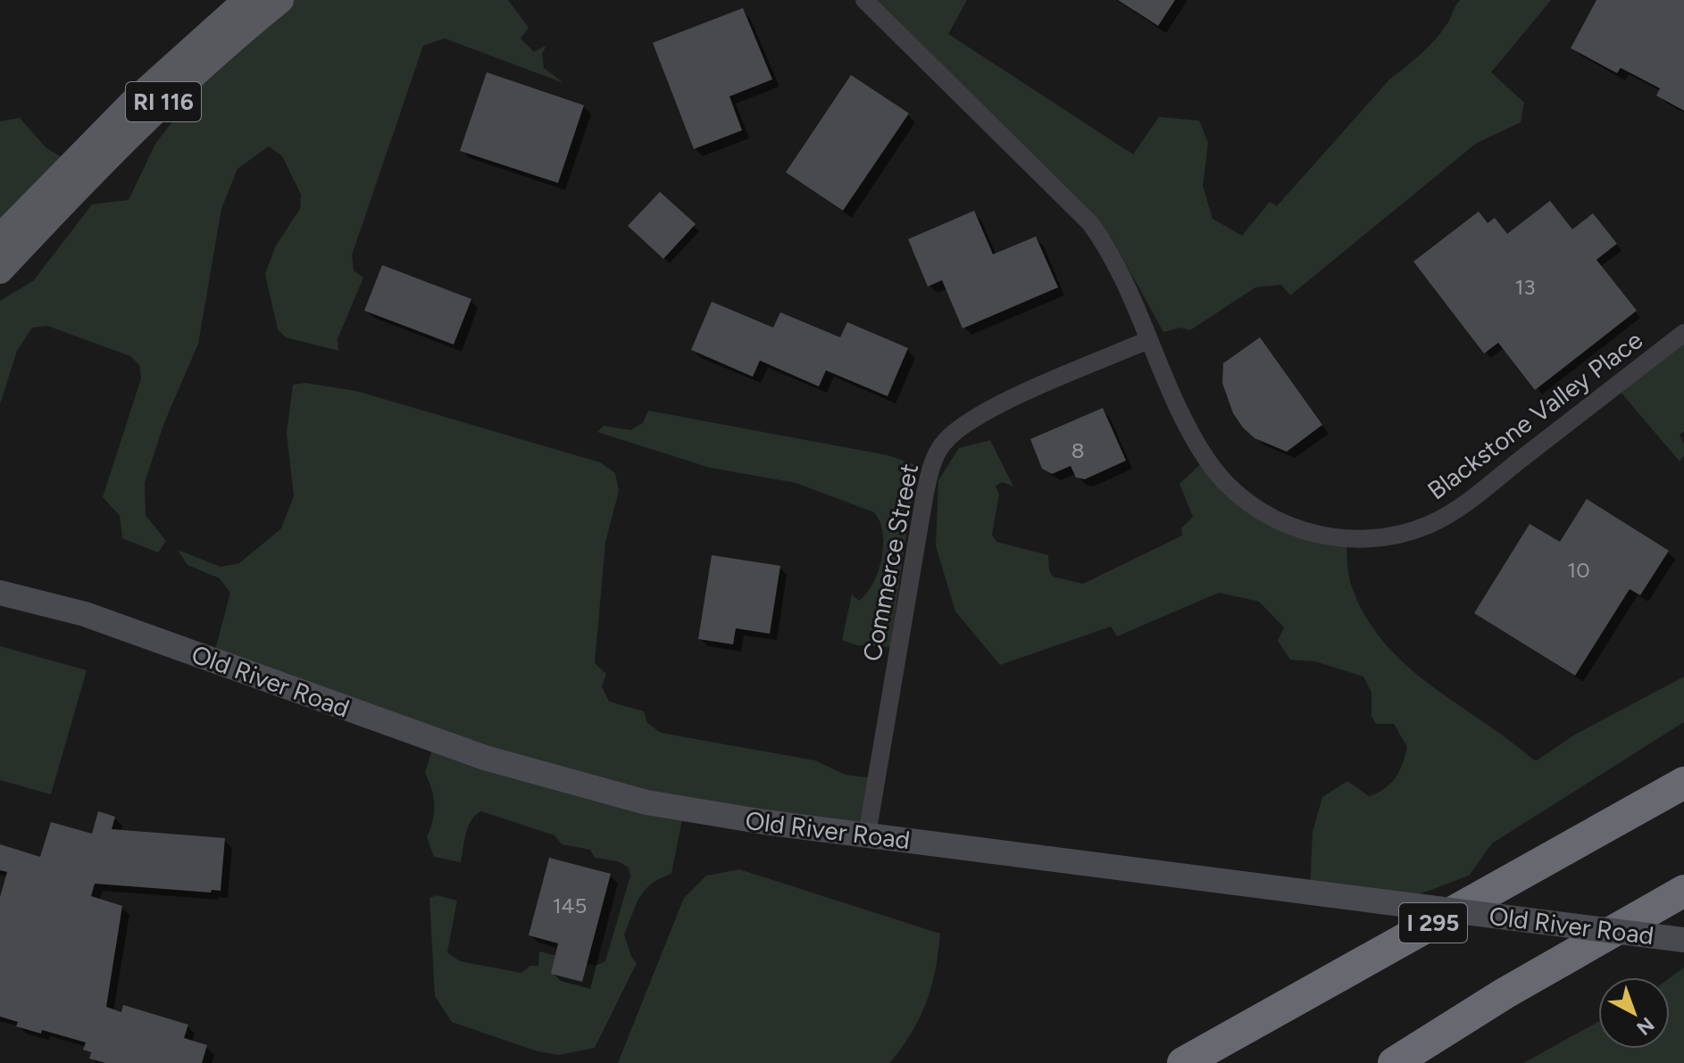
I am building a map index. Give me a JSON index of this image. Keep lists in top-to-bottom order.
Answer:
{
  "streets": {
    "highway": ["I 295"],
    "main road": ["RI 116", "Old River Road"],
    "street": ["Blackstone Valley Place", "Commerce Street"]
  },
  "crossings": [
    ["Blackstone Valley Place", "Commerce Street"],
    ["Commerce Street", "Old River Road"]
  ],
  "house_numbers": [
    "13",
    "8",
    "10",
    "145"
  ],
  "north": "bottom right"
}
